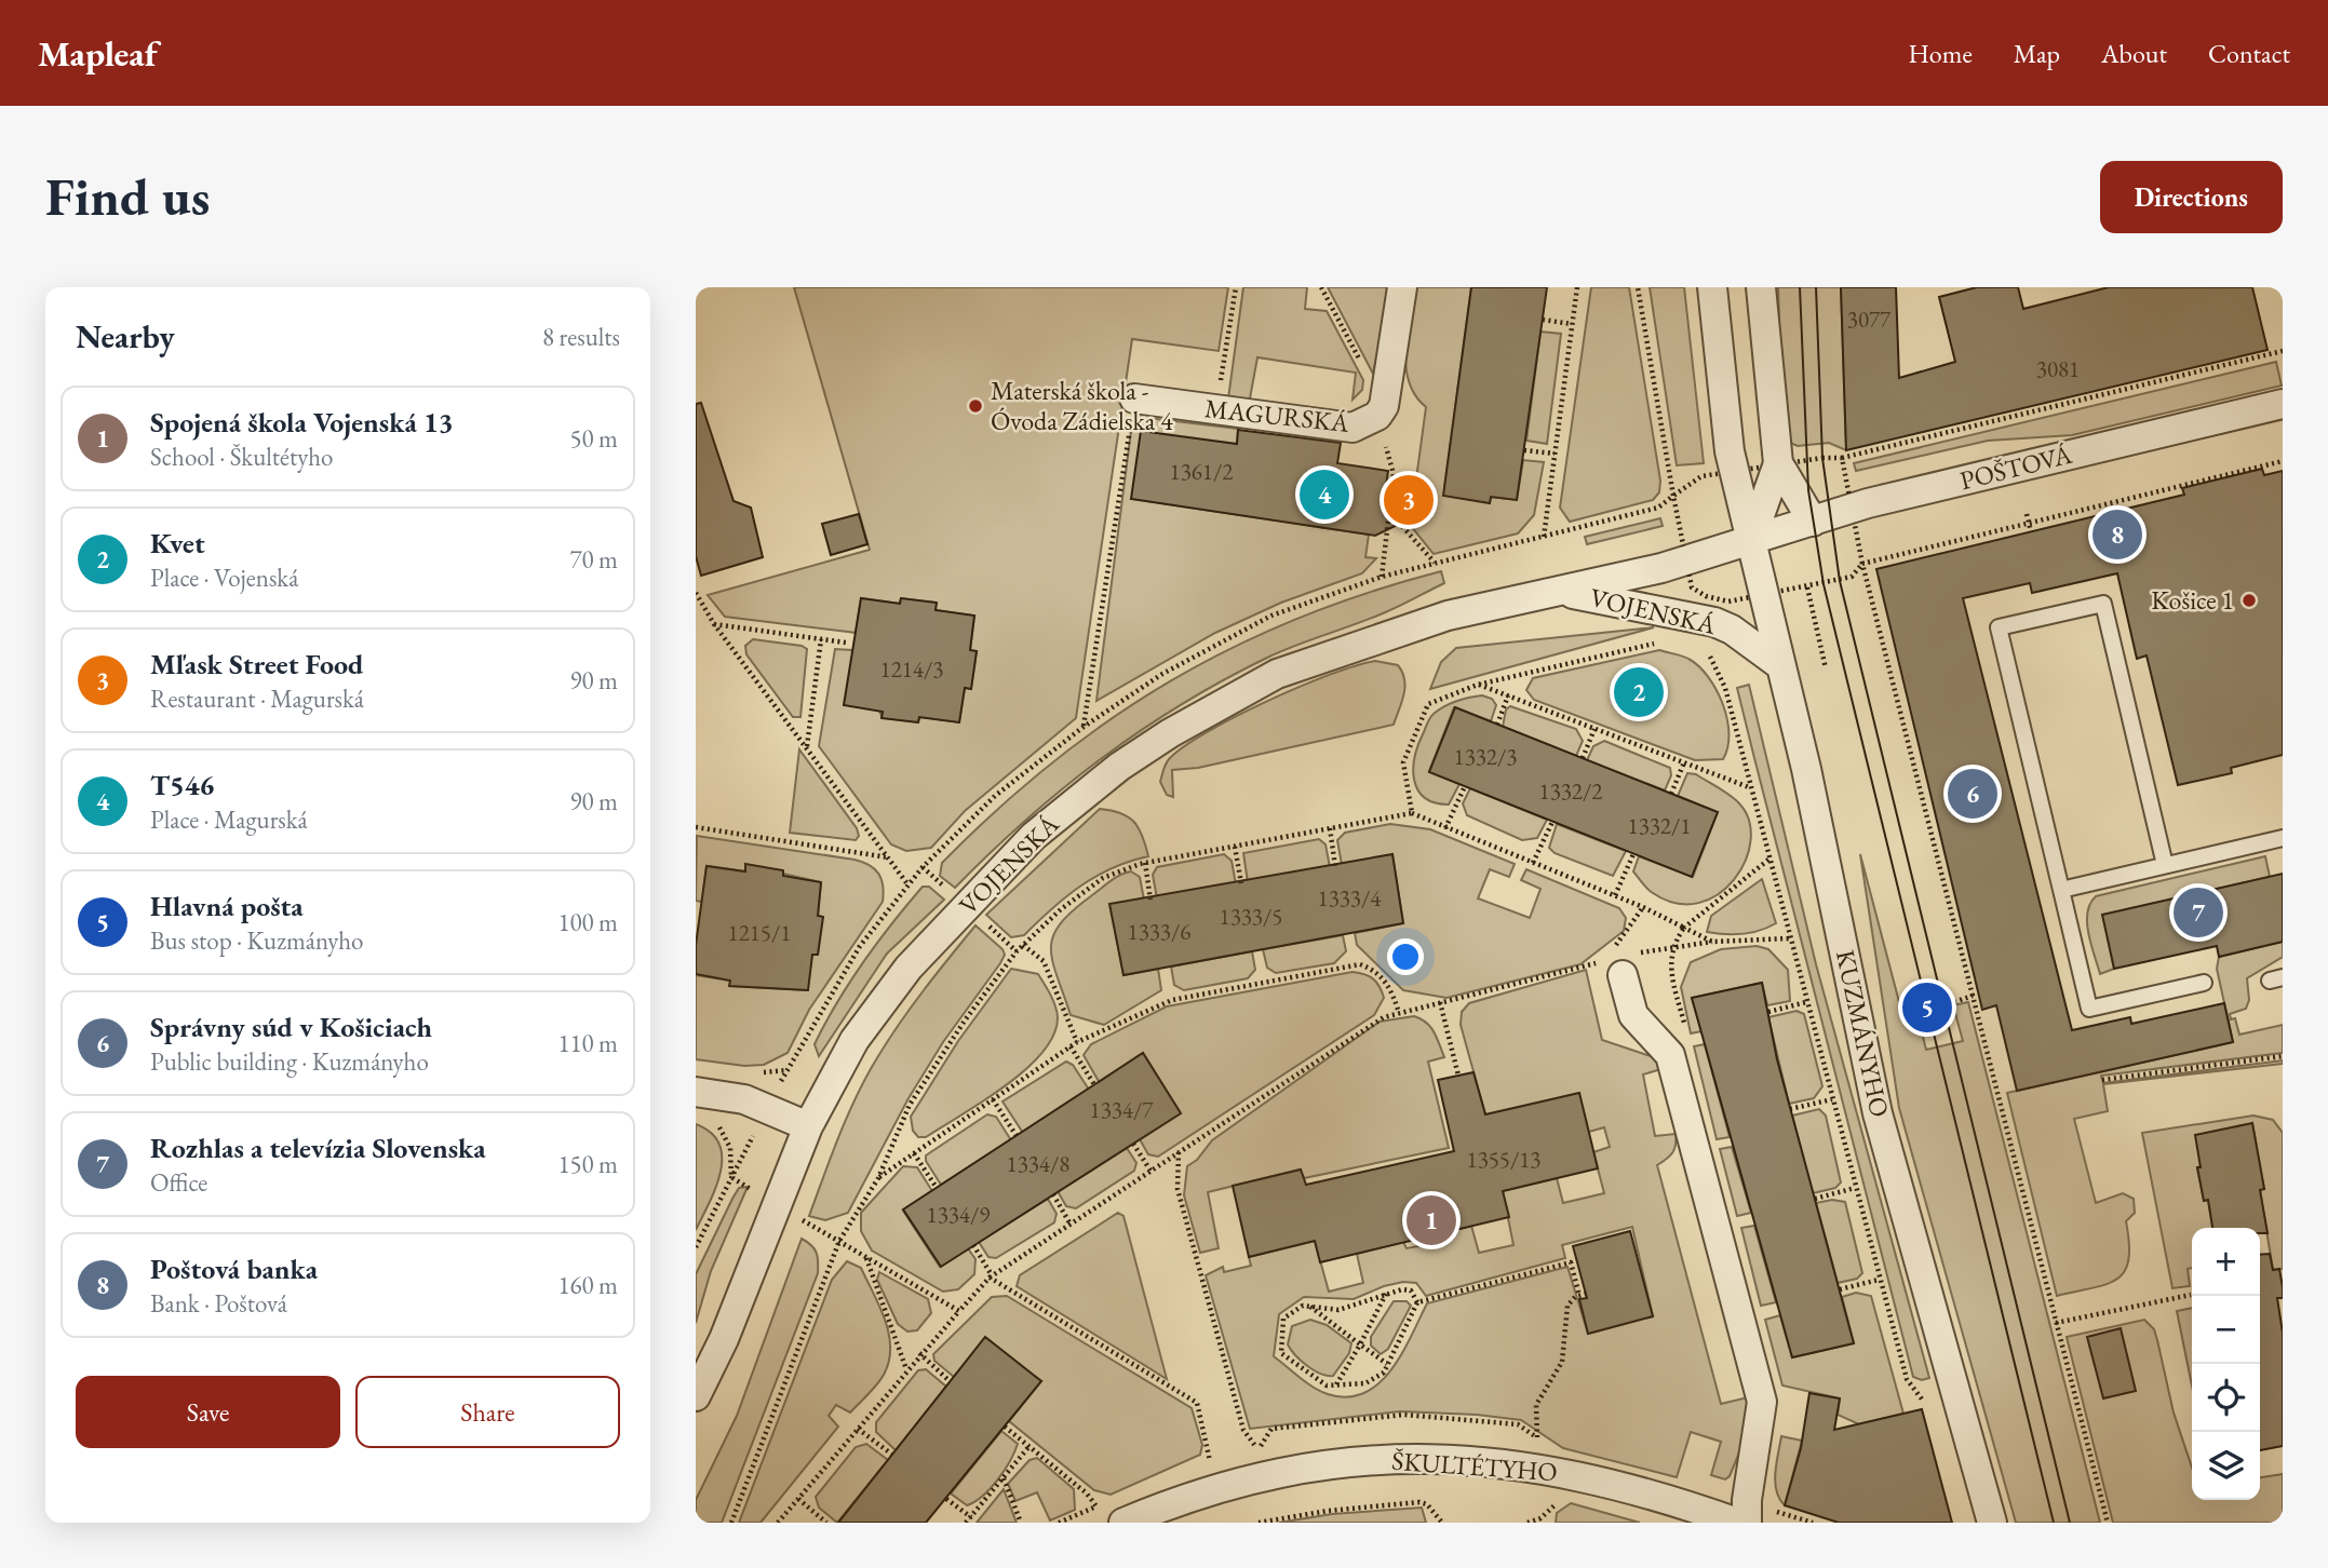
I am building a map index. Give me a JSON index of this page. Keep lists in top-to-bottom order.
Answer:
{
  "streets": {
    "street": [
      "MAGURSKÁ",
      "POŠTOVÁ",
      "VOJENSKÁ",
      "KUZMÁNYHO",
      "ŠKULTÉTYHO"
    ]
  },
  "crossings": [
    ["POŠTOVÁ", "VOJENSKÁ"],
    ["POŠTOVÁ", "KUZMÁNYHO"],
    ["VOJENSKÁ", "KUZMÁNYHO"]
  ],
  "places": ["Materská škola - Óvoda Zádielska 4", "Košice 1"],
  "house_numbers": [
    "3077",
    "3081",
    "1361/2",
    "1214/3",
    "1332/3",
    "1332/2",
    "1332/1",
    "1333/4",
    "1333/5",
    "1333/6",
    "1215/1",
    "1334/7",
    "1355/13",
    "1334/8",
    "1334/9"
  ],
  "page": {
    "header": "Mapleaf",
    "nav": [
      "Home",
      "Map",
      "About",
      "Contact"
    ],
    "buttons": [
      "Directions",
      ["Save", "Share"]
    ],
    "title": "Find us",
    "heading": ["Nearby", "8 results"],
    "list": [
      {
        "mark": "1",
        "name": "Spojená škola Vojenská 13",
        "note": "School · Škultétyho",
        "value": "50 m"
      },
      {
        "mark": "2",
        "name": "Kvet",
        "note": "Place · Vojenská",
        "value": "70 m"
      },
      {
        "mark": "3",
        "name": "Mľask Street Food",
        "note": "Restaurant · Magurská",
        "value": "90 m"
      },
      {
        "mark": "4",
        "name": "T546",
        "note": "Place · Magurská",
        "value": "90 m"
      },
      {
        "mark": "5",
        "name": "Hlavná pošta",
        "note": "Bus stop · Kuzmányho",
        "value": "100 m"
      },
      {
        "mark": "6",
        "name": "Správny súd v Košiciach",
        "note": "Public building · Kuzmányho",
        "value": "110 m"
      },
      {
        "mark": "7",
        "name": "Rozhlas a televízia Slovenska",
        "note": "Office",
        "value": "150 m"
      },
      {
        "mark": "8",
        "name": "Poštová banka",
        "note": "Bank · Poštová",
        "value": "160 m"
      }
    ],
    "pins": [
      "4",
      "3",
      "8",
      "2",
      "6",
      "7",
      "5",
      "1"
    ],
    "map_buttons": ["+", "−"]
  }
}
